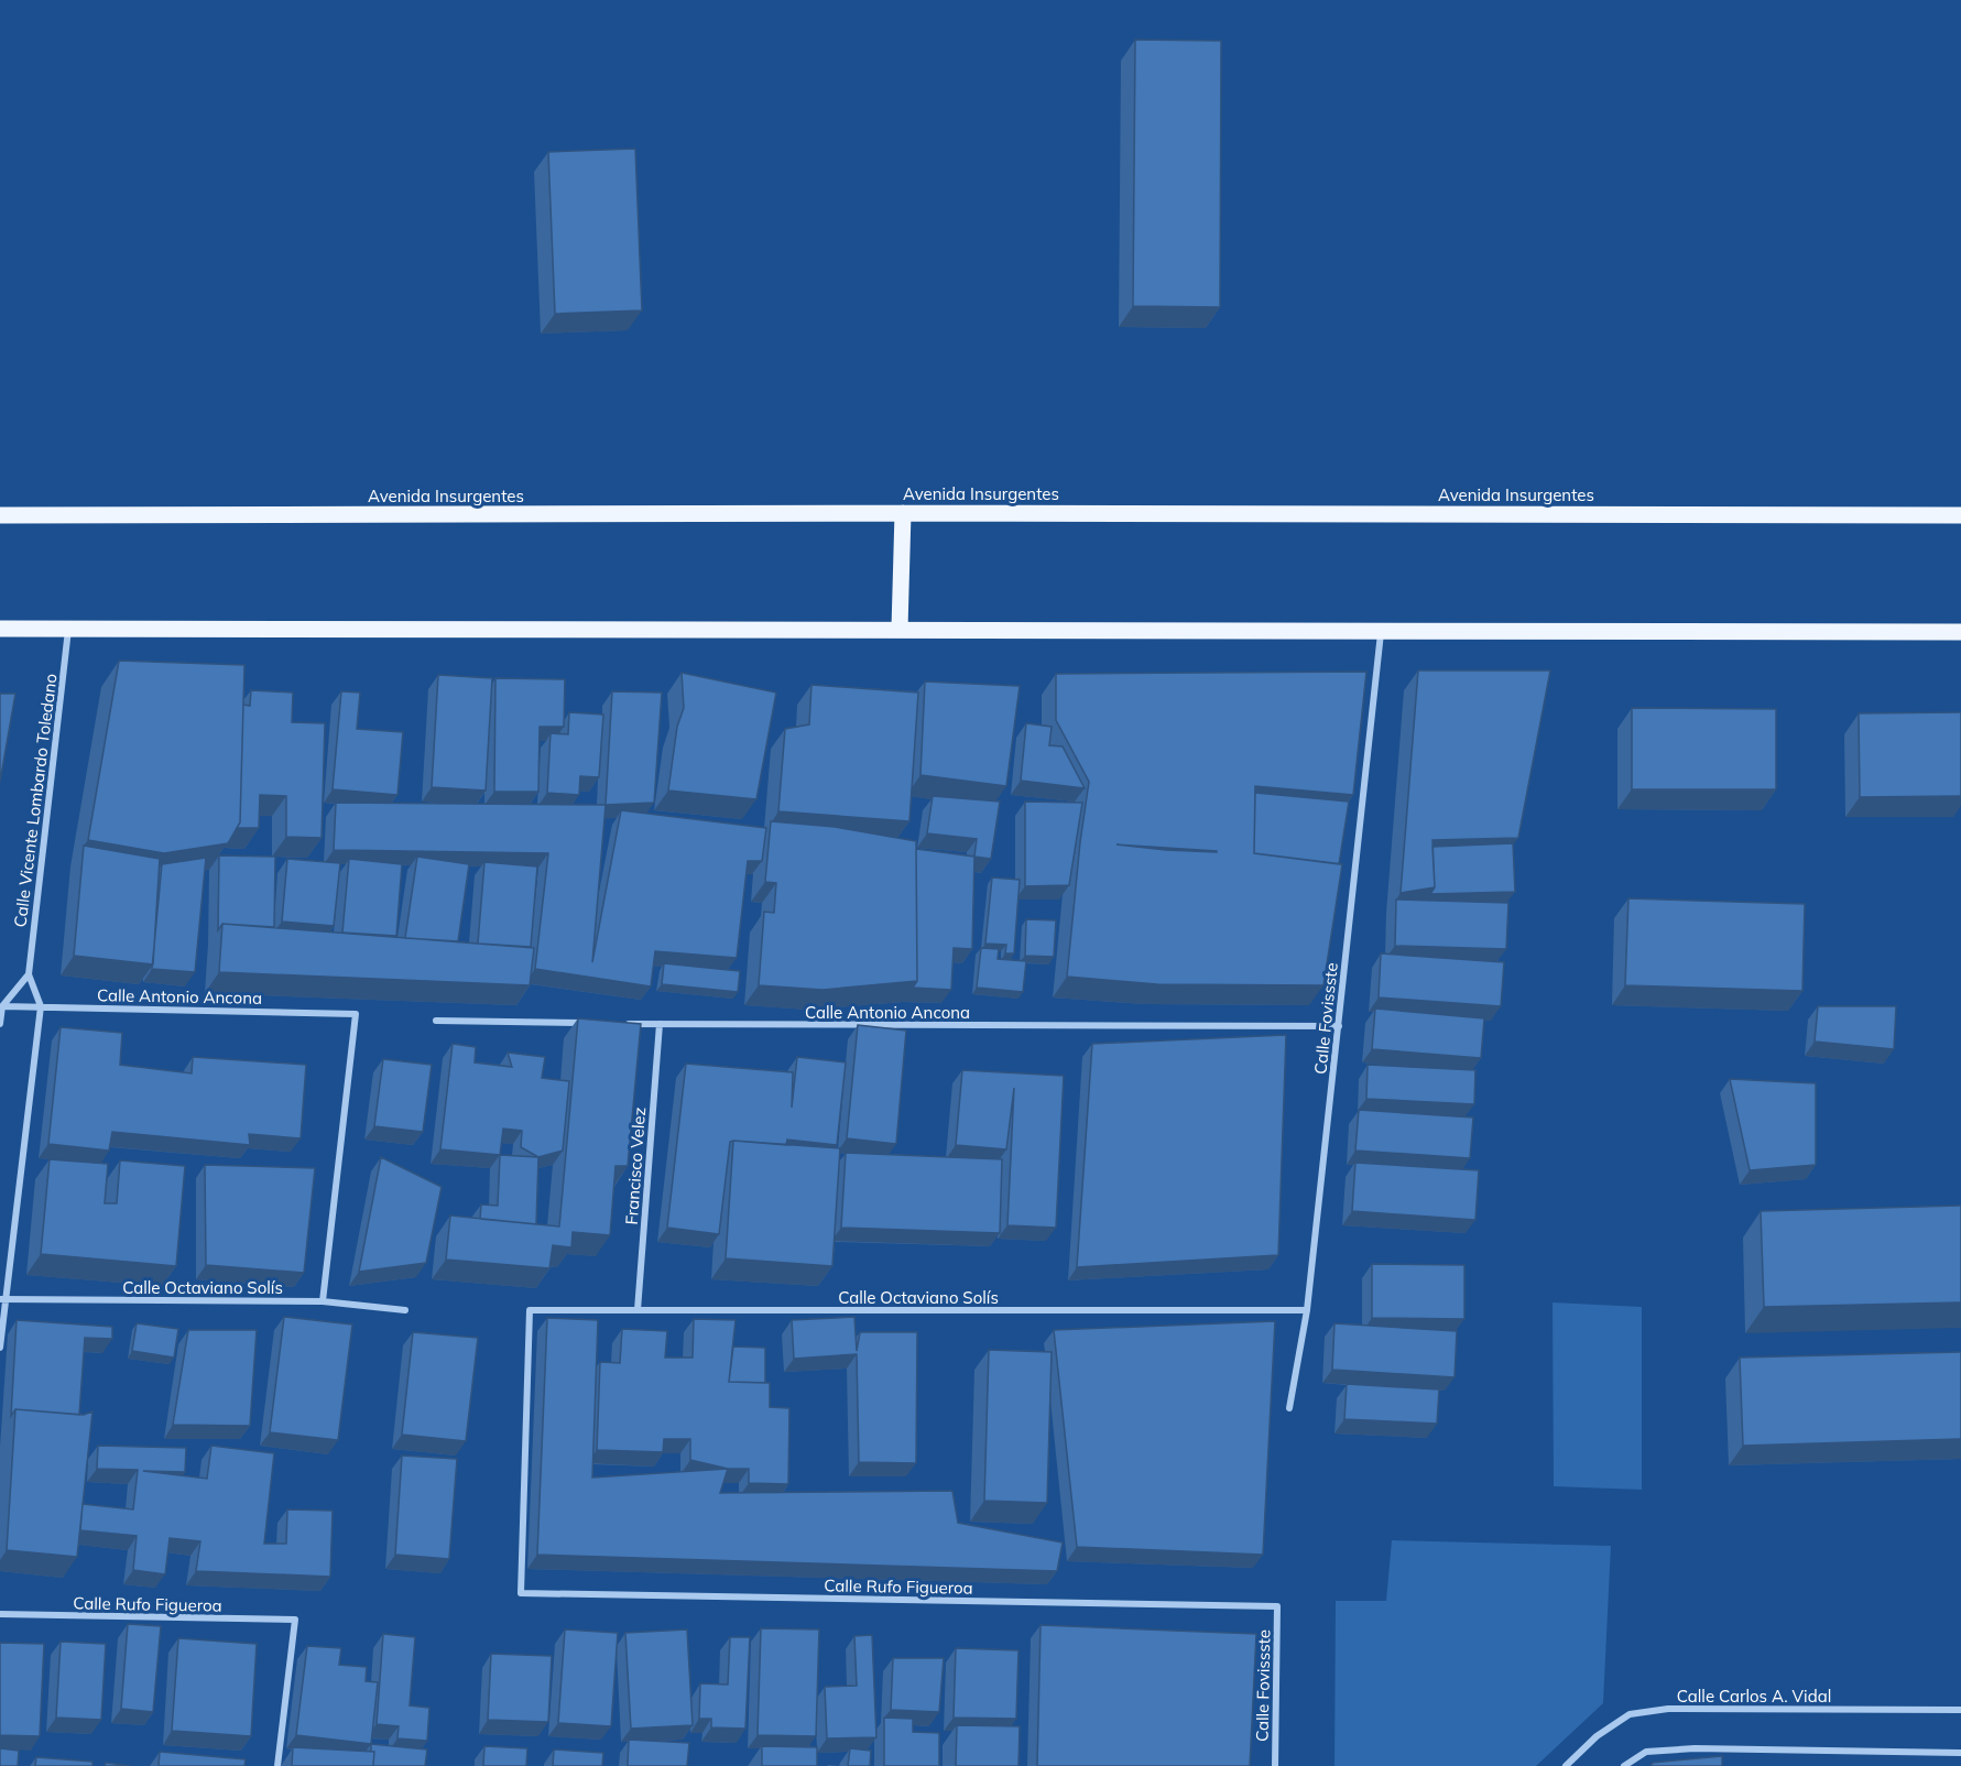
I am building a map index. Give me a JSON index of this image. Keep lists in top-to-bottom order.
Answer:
{
  "streets": {
    "main road": ["Avenida Insurgentes"],
    "street": [
      "Calle Vicente Lombardo Toledano",
      "Calle Antonio Ancona",
      "Calle Fovissste",
      "Francisco Velez",
      "Calle Octaviano Solís",
      "Calle Rufo Figueroa",
      "Calle Carlos A. Vidal"
    ]
  },
  "crossings": [
    ["Calle Vicente Lombardo Toledano", "Calle Antonio Ancona"],
    ["Calle Vicente Lombardo Toledano", "Calle Octaviano Solís"],
    ["Calle Antonio Ancona", "Calle Fovissste"],
    ["Calle Antonio Ancona", "Francisco Velez"],
    ["Calle Antonio Ancona", "Calle Octaviano Solís"],
    ["Calle Fovissste", "Calle Octaviano Solís"],
    ["Calle Fovissste", "Calle Rufo Figueroa"],
    ["Francisco Velez", "Calle Octaviano Solís"],
    ["Calle Octaviano Solís", "Calle Rufo Figueroa"]
  ]
}
